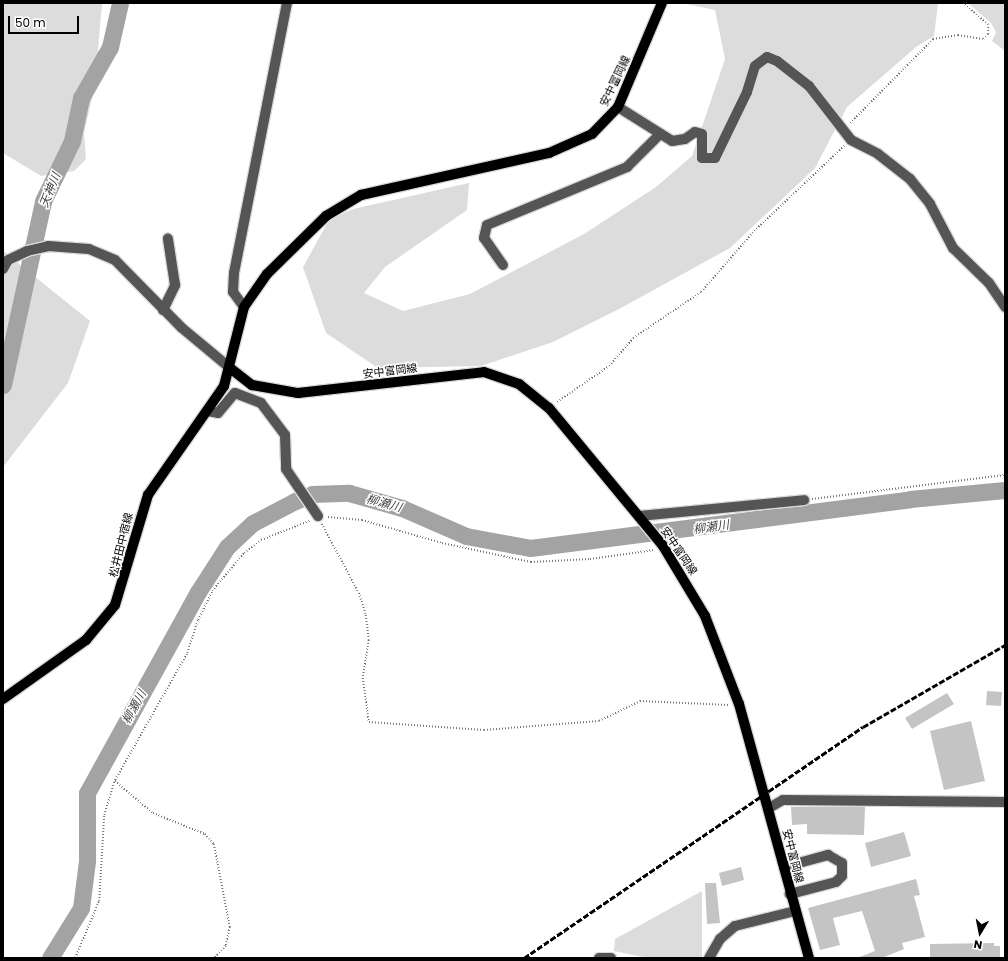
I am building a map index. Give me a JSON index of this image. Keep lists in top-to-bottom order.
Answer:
{
  "streets": {
    "main road": ["安中富岡線", "松井田中宿線"]
  },
  "crossings": [
    ["安中富岡線", "松井田中宿線"]
  ],
  "water": ["天神川", "柳瀬川"],
  "scale_bar": "50 m",
  "north": "bottom"
}
